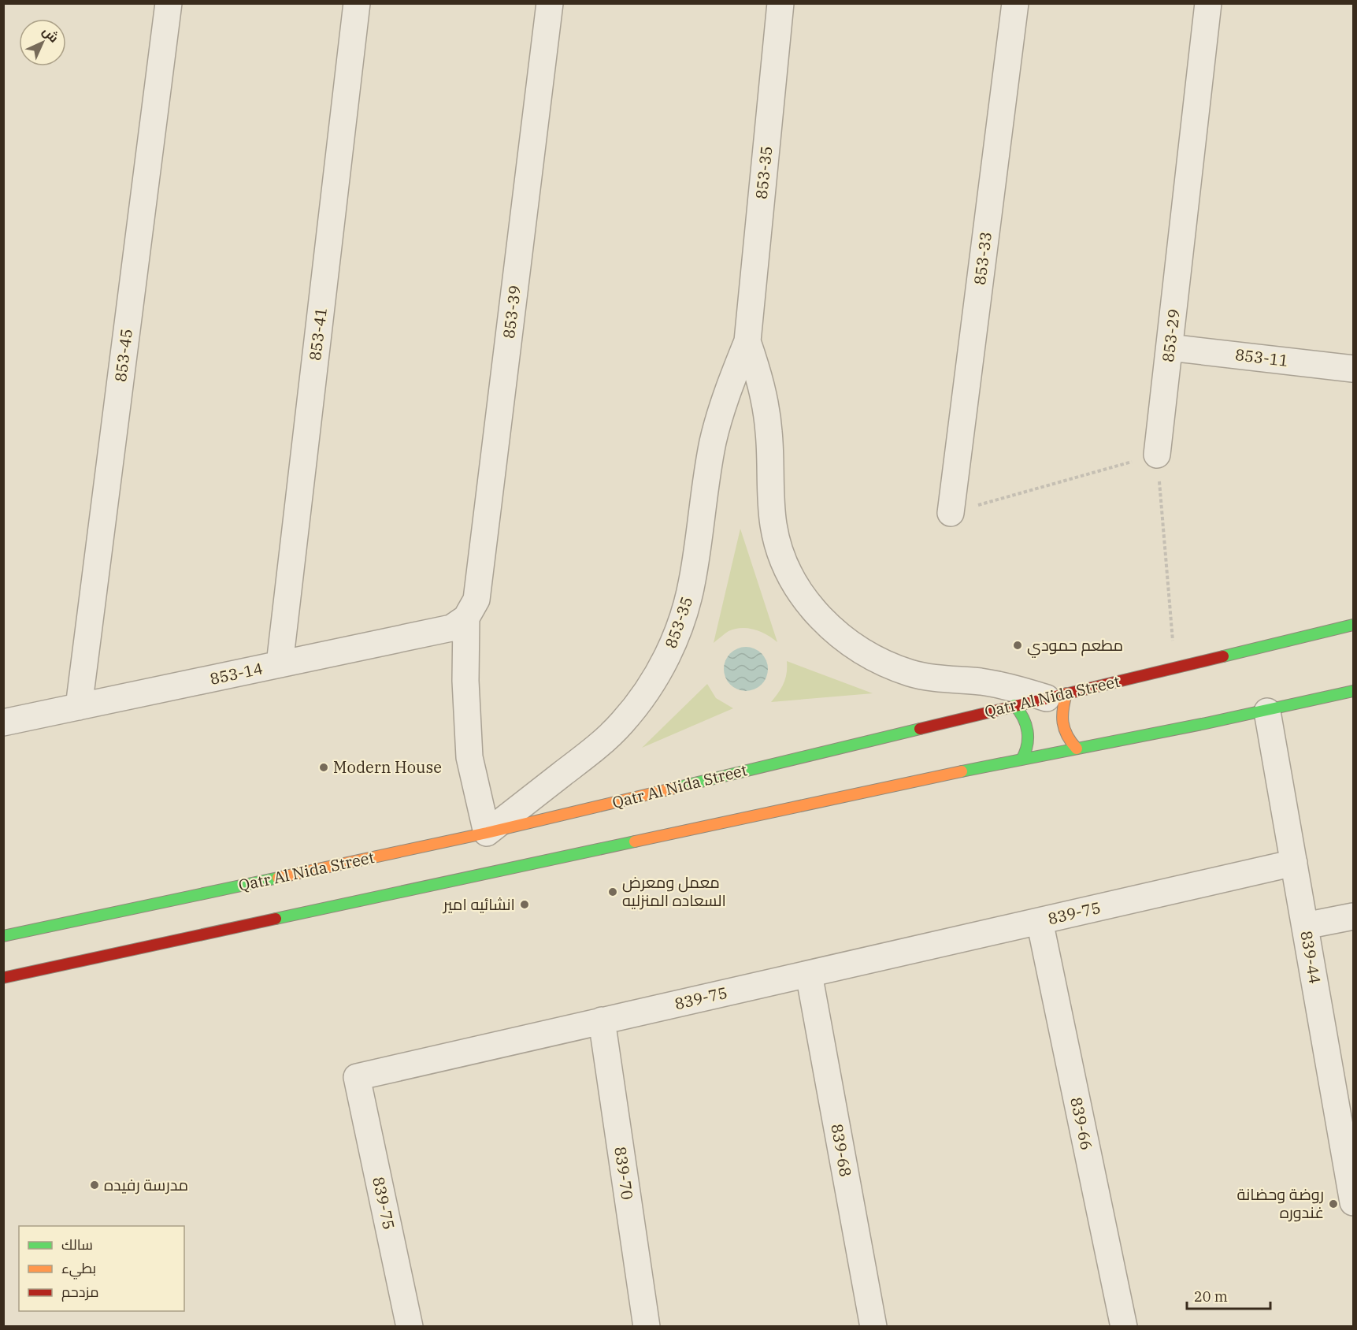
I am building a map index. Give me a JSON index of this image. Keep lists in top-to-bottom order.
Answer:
{
  "streets": {
    "main road": ["Qatr Al Nida Street"],
    "street": [
      "853-35",
      "853-33",
      "853-39",
      "853-41",
      "853-29",
      "853-45",
      "853-11",
      "853-14",
      "839-75",
      "839-44",
      "839-66",
      "839-68",
      "839-70"
    ]
  },
  "crossings": [
    ["853-35", "Qatr Al Nida Street"],
    ["853-39", "853-14"],
    ["853-41", "853-14"],
    ["853-29", "853-11"],
    ["853-45", "853-14"],
    ["839-75", "839-44"],
    ["839-75", "839-66"],
    ["839-75", "839-68"],
    ["839-75", "839-70"]
  ],
  "places": [
    "مطعم حمودي",
    "Modern House",
    "معمل ومعرض السعاده المنزليه",
    "انشائيه امير",
    "مدرسة رفيده",
    "روضة وحضانة غندوره"
  ],
  "legend": ["سالك", "بطيء", "مزدحم"],
  "scale_bar": "20 m",
  "north": "top right"
}
